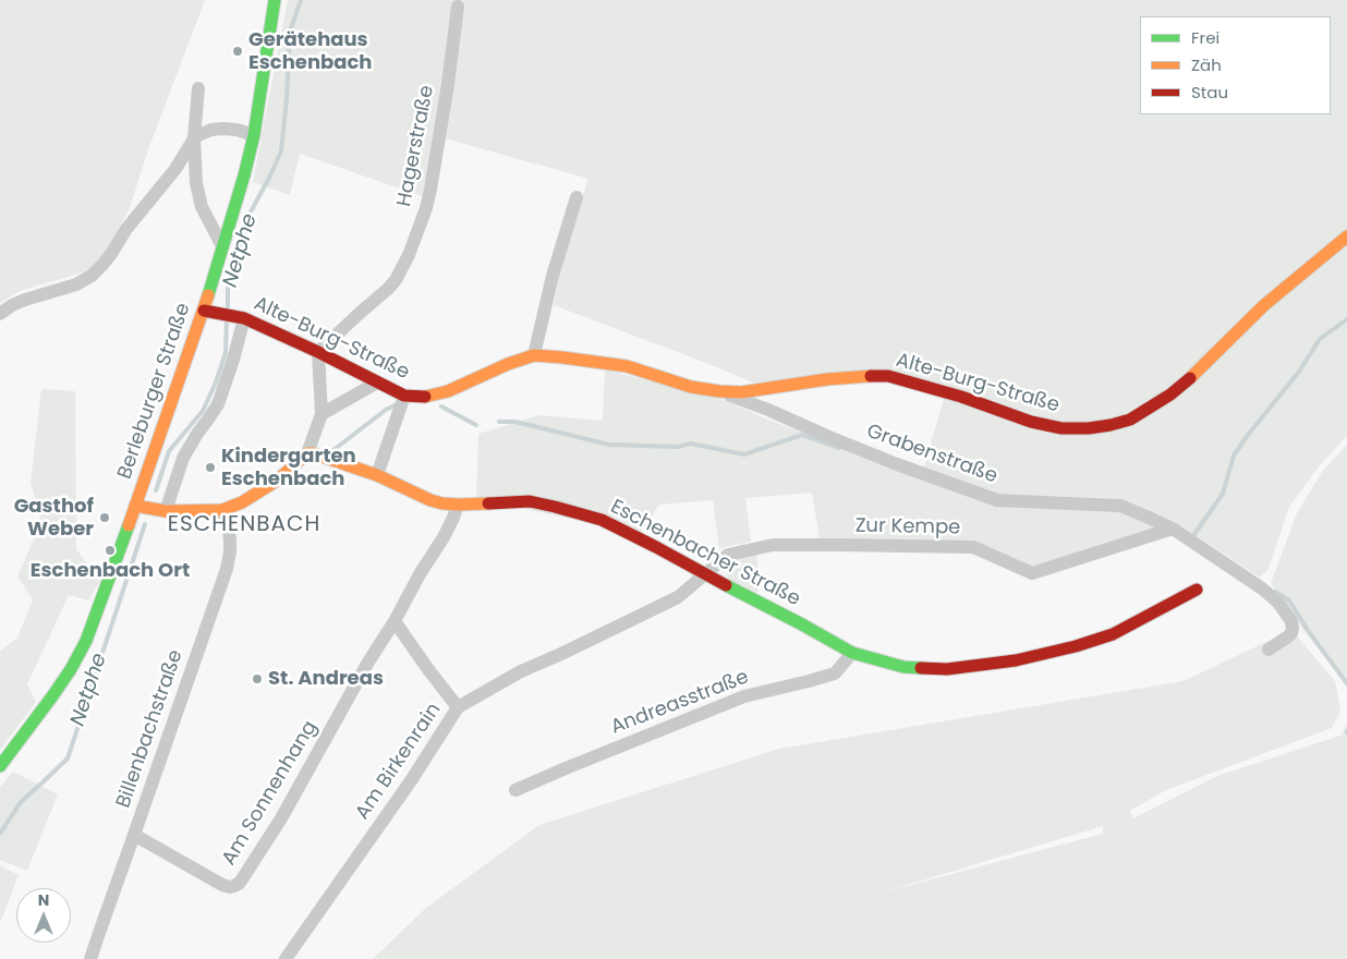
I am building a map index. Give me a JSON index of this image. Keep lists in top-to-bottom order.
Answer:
{
  "streets": {
    "street": [
      "Hagerstraße",
      "Alte-Burg-Straße",
      "Berleburger Straße",
      "Grabenstraße",
      "Zur Kempe",
      "Eschenbacher Straße",
      "Andreasstraße",
      "Billenbachstraße",
      "Am Birkenrain",
      "Am Sonnenhang"
    ]
  },
  "crossings": [
    ["Hagerstraße", "Alte-Burg-Straße"],
    ["Alte-Burg-Straße", "Berleburger Straße"],
    ["Alte-Burg-Straße", "Grabenstraße"],
    ["Grabenstraße", "Zur Kempe"],
    ["Zur Kempe", "Eschenbacher Straße"],
    ["Zur Kempe", "Am Birkenrain"],
    ["Eschenbacher Straße", "Andreasstraße"],
    ["Eschenbacher Straße", "Am Birkenrain"],
    ["Eschenbacher Straße", "Am Sonnenhang"],
    ["Billenbachstraße", "Am Sonnenhang"]
  ],
  "districts": ["ESCHENBACH"],
  "water": ["Netphe"],
  "places": [
    "Gerätehaus Eschenbach",
    "Kindergarten Eschenbach",
    "Gasthof Weber",
    "Eschenbach Ort",
    "St. Andreas"
  ],
  "legend": ["Frei", "Zäh", "Stau"],
  "north": "top"
}
